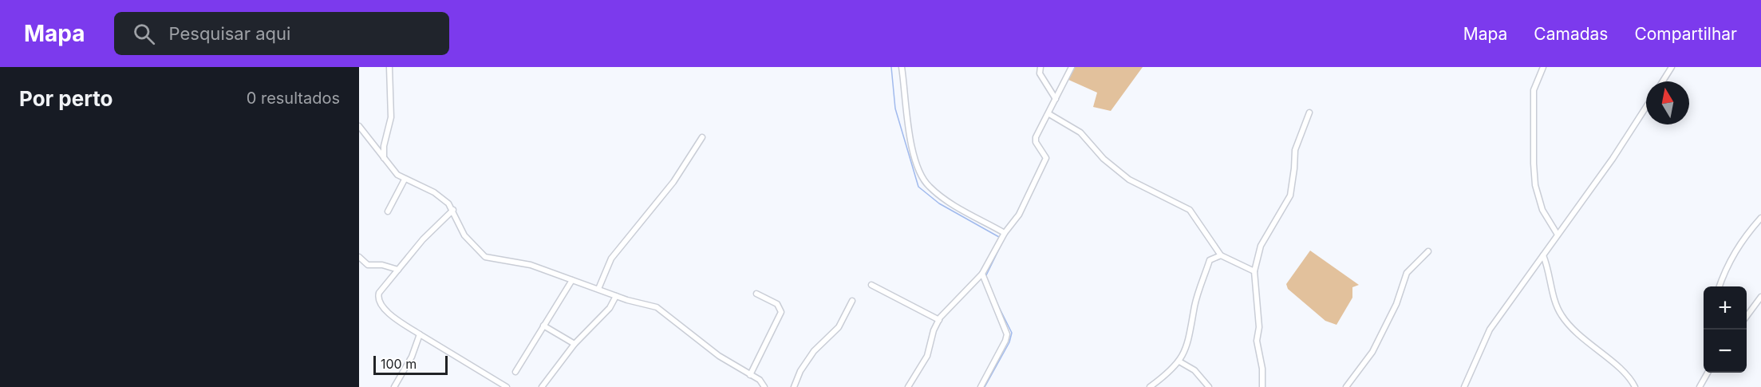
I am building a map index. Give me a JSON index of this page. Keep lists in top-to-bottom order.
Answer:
{
  "scale_bar": "100 m",
  "north": "top",
  "page": {
    "header": "Mapa",
    "search": "Pesquisar aqui",
    "nav": ["Mapa", "Camadas", "Compartilhar"],
    "heading": ["Por perto", "0 resultados"],
    "map_buttons": ["+", "−"],
    "scale": "100 m"
  }
}
